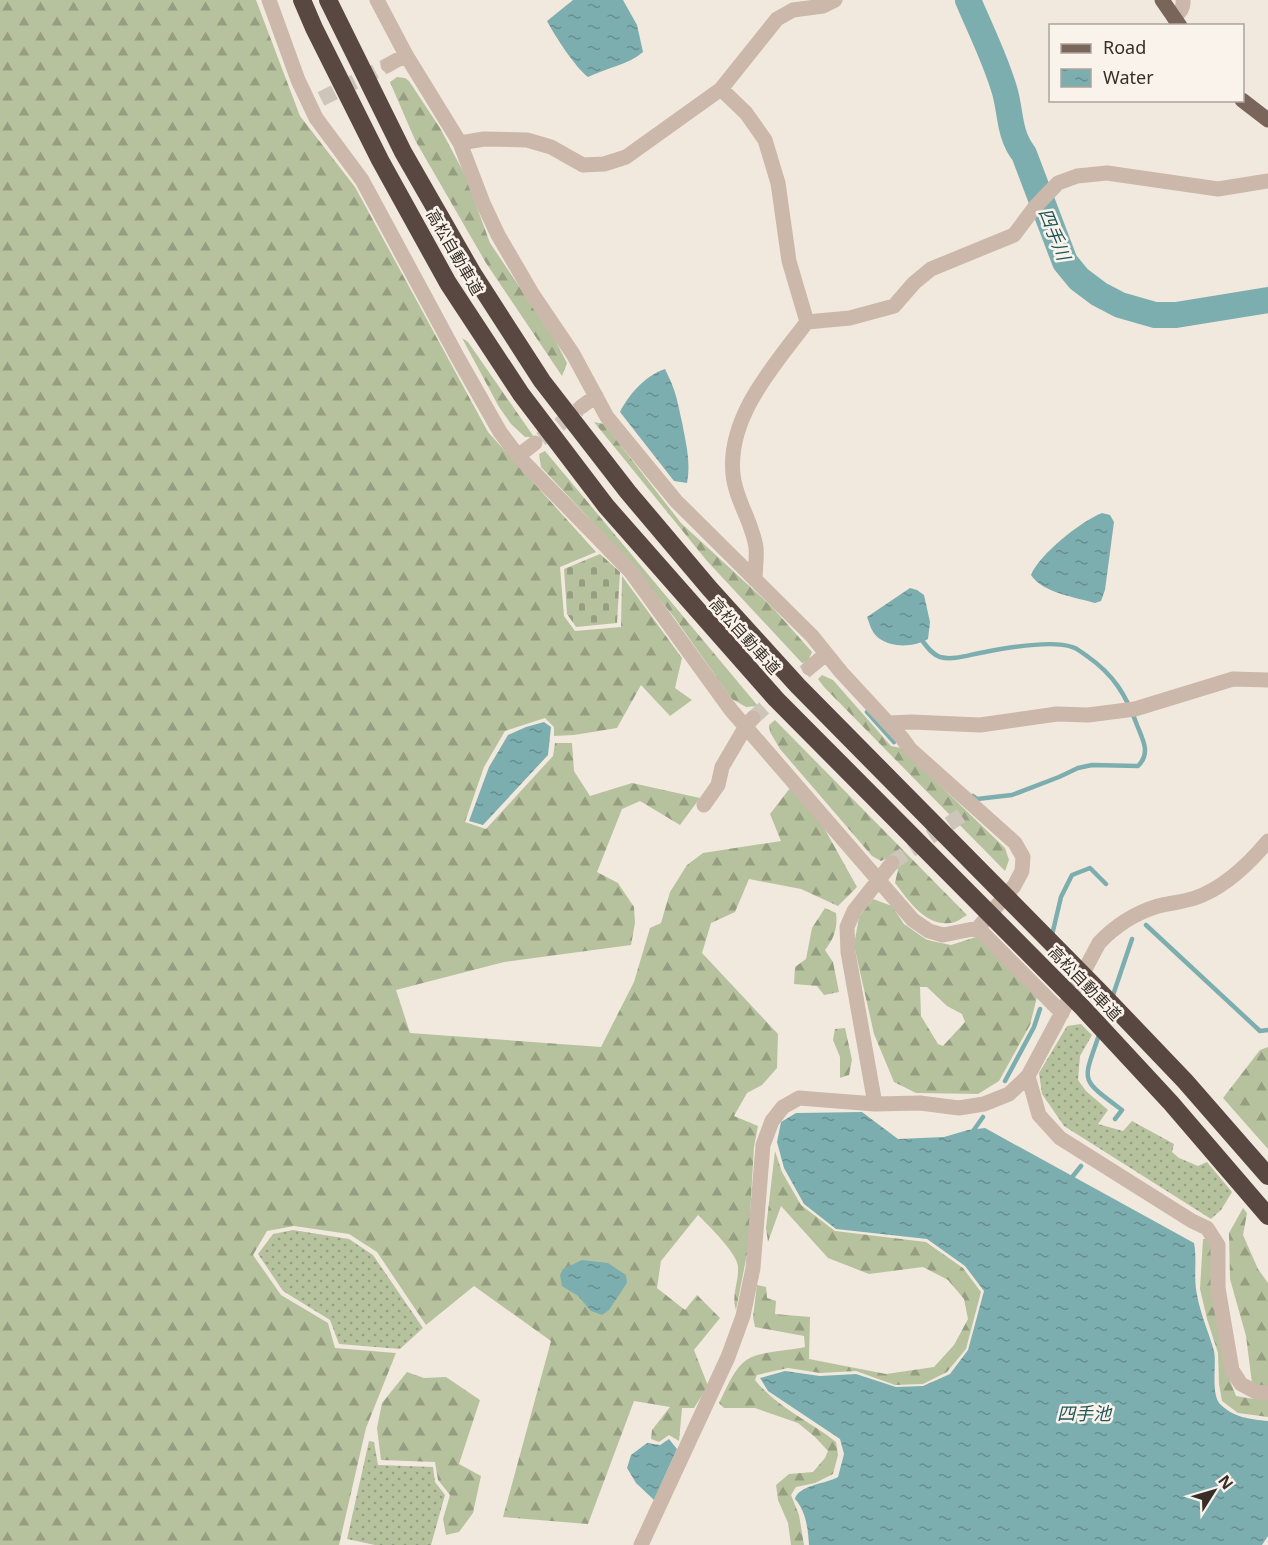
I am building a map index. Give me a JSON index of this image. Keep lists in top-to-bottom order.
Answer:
{
  "streets": {
    "highway": ["高松自動車道"]
  },
  "water": ["四手川", "四手池"],
  "legend": ["Road", "Water"],
  "north": "top right"
}
